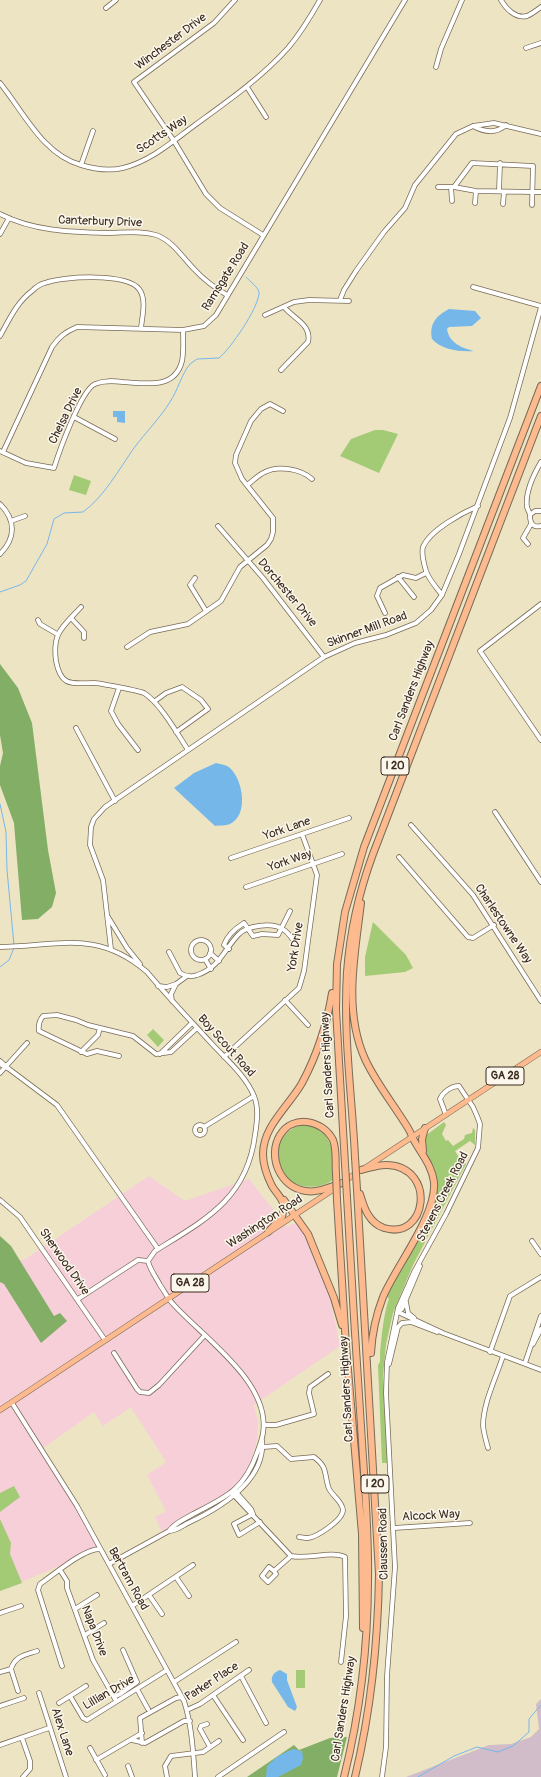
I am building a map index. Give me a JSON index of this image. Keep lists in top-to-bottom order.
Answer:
{
  "streets": {
    "highway": ["Carl Sanders Highway", "I 20"],
    "main road": ["GA 28", "Washington Road"],
    "street": [
      "Winchester Drive",
      "Scotts Way",
      "Canterbury Drive",
      "Ramsgate Road",
      "Chelsa Drive",
      "Dorchester Drive",
      "Skinner Mill Road",
      "York Lane",
      "York Way",
      "Charlestowne Way",
      "York Drive",
      "Boy Scout Road",
      "Stevens Creek Road",
      "Sherwood Drive",
      "Alcock Way",
      "Claussen Road",
      "Bertram Road",
      "Napa Drive",
      "Parker Place",
      "Lillian Drive",
      "Alex Lane"
    ]
  },
  "crossings": [
    ["Winchester Drive", "Scotts Way"],
    ["Canterbury Drive", "Ramsgate Road"],
    ["Ramsgate Road", "Chelsa Drive"],
    ["Dorchester Drive", "Skinner Mill Road"],
    ["Skinner Mill Road", "Boy Scout Road"],
    ["York Lane", "York Drive"],
    ["York Way", "York Drive"],
    ["York Drive", "Boy Scout Road"],
    ["Stevens Creek Road", "Washington Road"],
    ["Stevens Creek Road", "Claussen Road"],
    ["Washington Road", "Sherwood Drive"],
    ["Washington Road", "Bertram Road"],
    ["Alcock Way", "Claussen Road"],
    ["Bertram Road", "Parker Place"],
    ["Bertram Road", "Lillian Drive"]
  ]
}
